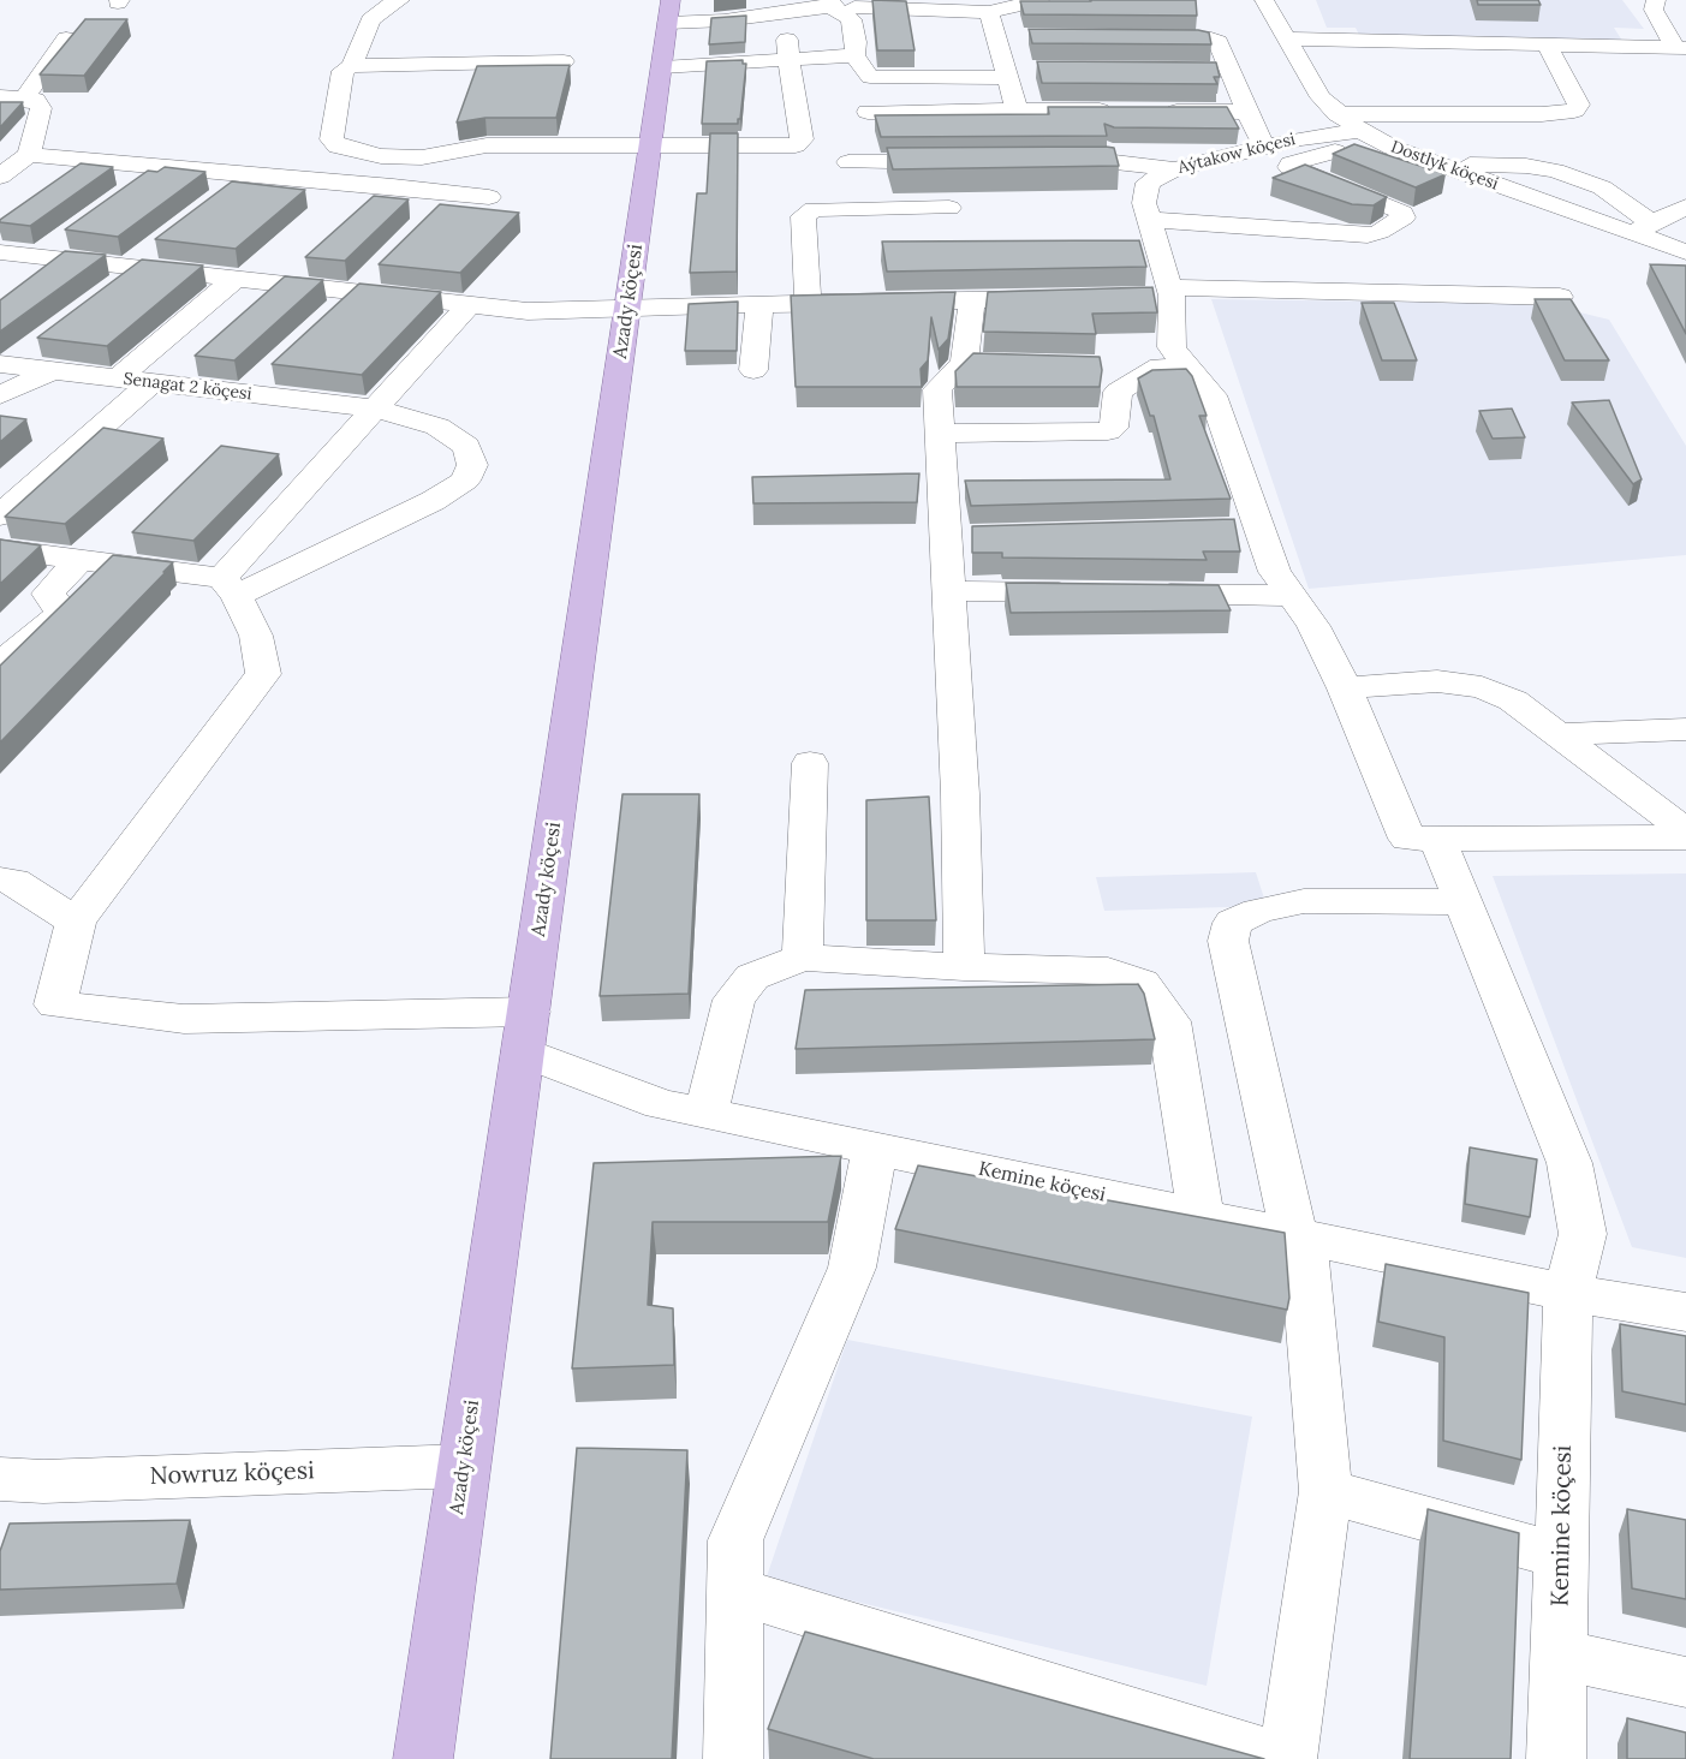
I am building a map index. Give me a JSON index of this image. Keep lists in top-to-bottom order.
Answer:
{
  "streets": {
    "main road": ["Azady köçesi"],
    "street": [
      "Aýtakow köçesi",
      "Dostlyk köçesi",
      "Senagat 2 köçesi",
      "Kemine köçesi",
      "Nowruz köçesi"
    ]
  },
  "crossings": [
    ["Aýtakow köçesi", "Dostlyk köçesi"],
    ["Azady köçesi", "Kemine köçesi"],
    ["Azady köçesi", "Nowruz köçesi"]
  ]
}
